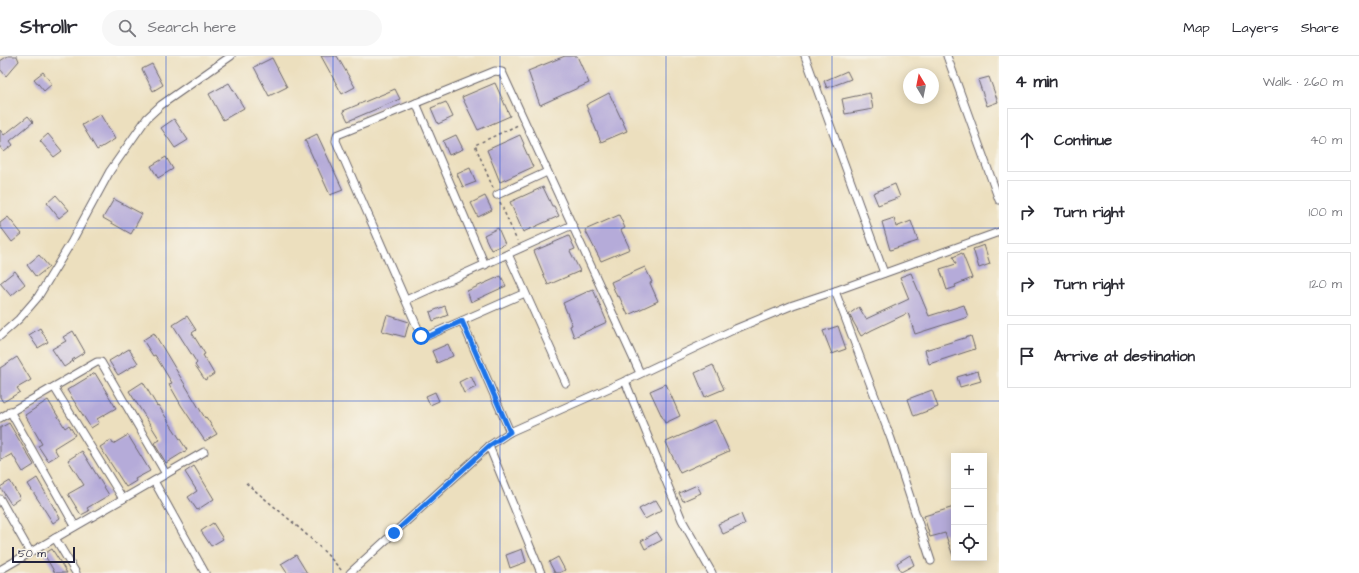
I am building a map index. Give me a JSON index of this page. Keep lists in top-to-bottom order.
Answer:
{
  "scale_bar": "50 m",
  "north": "top",
  "page": {
    "header": "Strollr",
    "search": "Search here",
    "nav": ["Map", "Layers", "Share"],
    "heading": ["4 min", "Walk · 260 m"],
    "list": [
      ["Continue", "40 m"],
      ["Turn right", "100 m"],
      ["Turn right", "120 m"],
      "Arrive at destination"
    ],
    "map_buttons": ["+", "−"],
    "scale": "50 m"
  }
}
